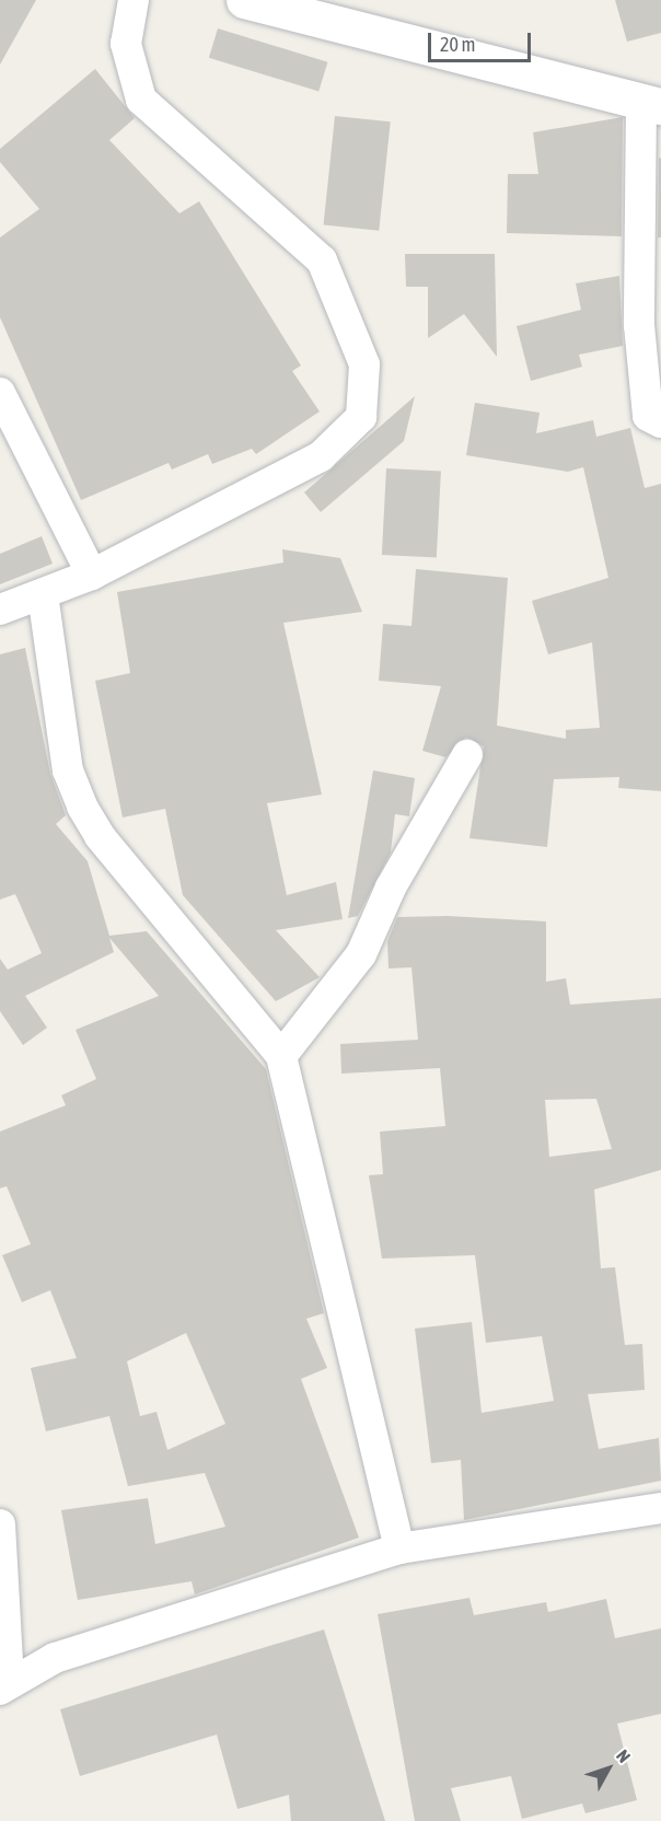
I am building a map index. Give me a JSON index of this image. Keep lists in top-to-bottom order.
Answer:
{
  "scale_bar": "20 m",
  "north": "top right"
}
